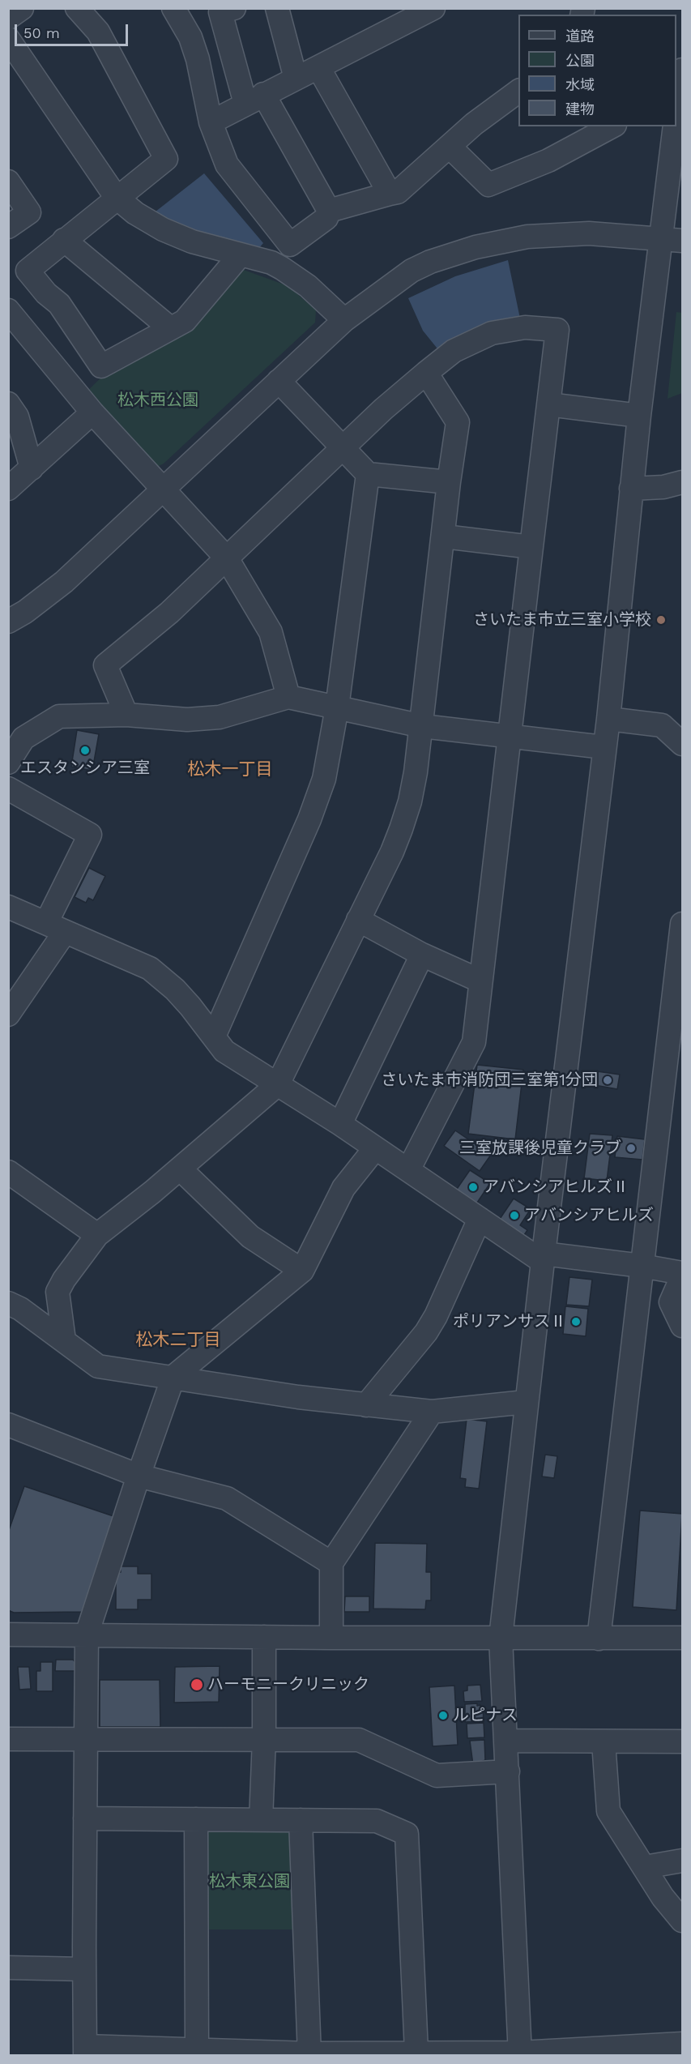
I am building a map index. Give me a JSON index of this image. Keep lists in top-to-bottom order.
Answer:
{
  "districts": ["松木一丁目", "松木二丁目"],
  "parks": ["松木西公園", "松木東公園"],
  "places": [
    "さいたま市立三室小学校",
    "エスタンシア三室",
    "さいたま市消防団三室第1分団",
    "三室放課後児童クラブ",
    "アバンシアヒルズⅡ",
    "アバンシアヒルズ",
    "ポリアンサスⅡ",
    "ハーモニークリニック",
    "ルピナス"
  ],
  "legend": [
    "道路",
    "公園",
    "水域",
    "建物"
  ],
  "scale_bar": "50 m"
}
